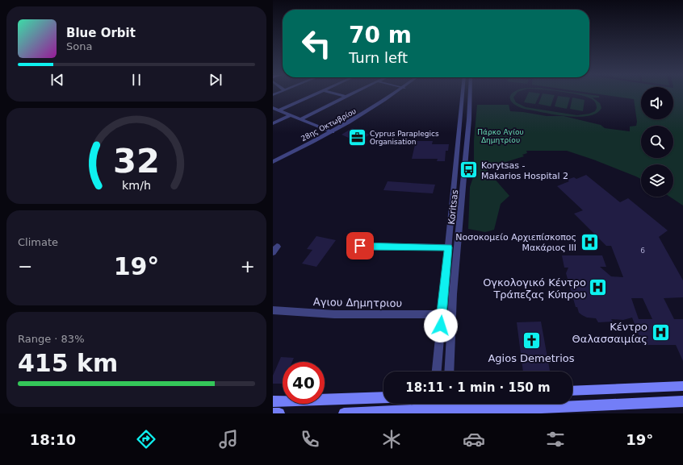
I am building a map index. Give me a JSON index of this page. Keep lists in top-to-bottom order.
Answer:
{
  "streets": {
    "street": ["28ης Οκτωβρίου", "Koritsas", "Αγιου Δημητριου"]
  },
  "crossings": [
    ["Koritsas", "Αγιου Δημητριου"]
  ],
  "parks": ["Πάρκο Αγίου Δημητρίου"],
  "places": {
    "office": ["Cyprus Paraplegics Organisation"],
    "bus stop": ["Korytsas - Makarios Hospital 2"],
    "hospital": ["Νοσοκομείο Αρχιεπίσκοπος Μακάριος ΙΙΙ", "Ογκολογικό Κέντρο Τράπεζας Κύπρου", "Κέντρο Θαλασσαιμίας"],
    "church": ["Agios Demetrios"]
  },
  "house_numbers": ["6"],
  "page": {
    "turn": ["70 m", "Turn left"],
    "song": ["Blue Orbit", "Sona"],
    "tile": [
      "Climate",
      ["Range · 83%", "415 km"]
    ],
    "heat": ["−", "19°", "+"],
    "limit": "40",
    "trip": "18:11 · 1 min · 150 m",
    "tabs": ["18:10", "19°"],
    "gauge": ["32", "km/h"]
  }
}
